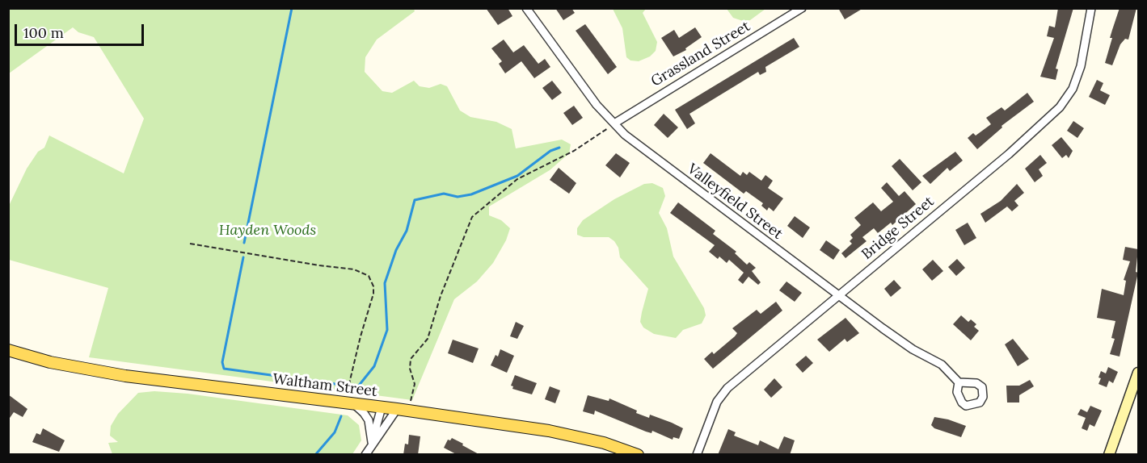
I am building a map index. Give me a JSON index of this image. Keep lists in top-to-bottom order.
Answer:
{
  "streets": {
    "main road": ["Waltham Street"],
    "street": ["Grassland Street", "Valleyfield Street", "Bridge Street"]
  },
  "crossings": [
    ["Grassland Street", "Valleyfield Street"],
    ["Valleyfield Street", "Bridge Street"]
  ],
  "parks": ["Hayden Woods"],
  "scale_bar": "100 m"
}
